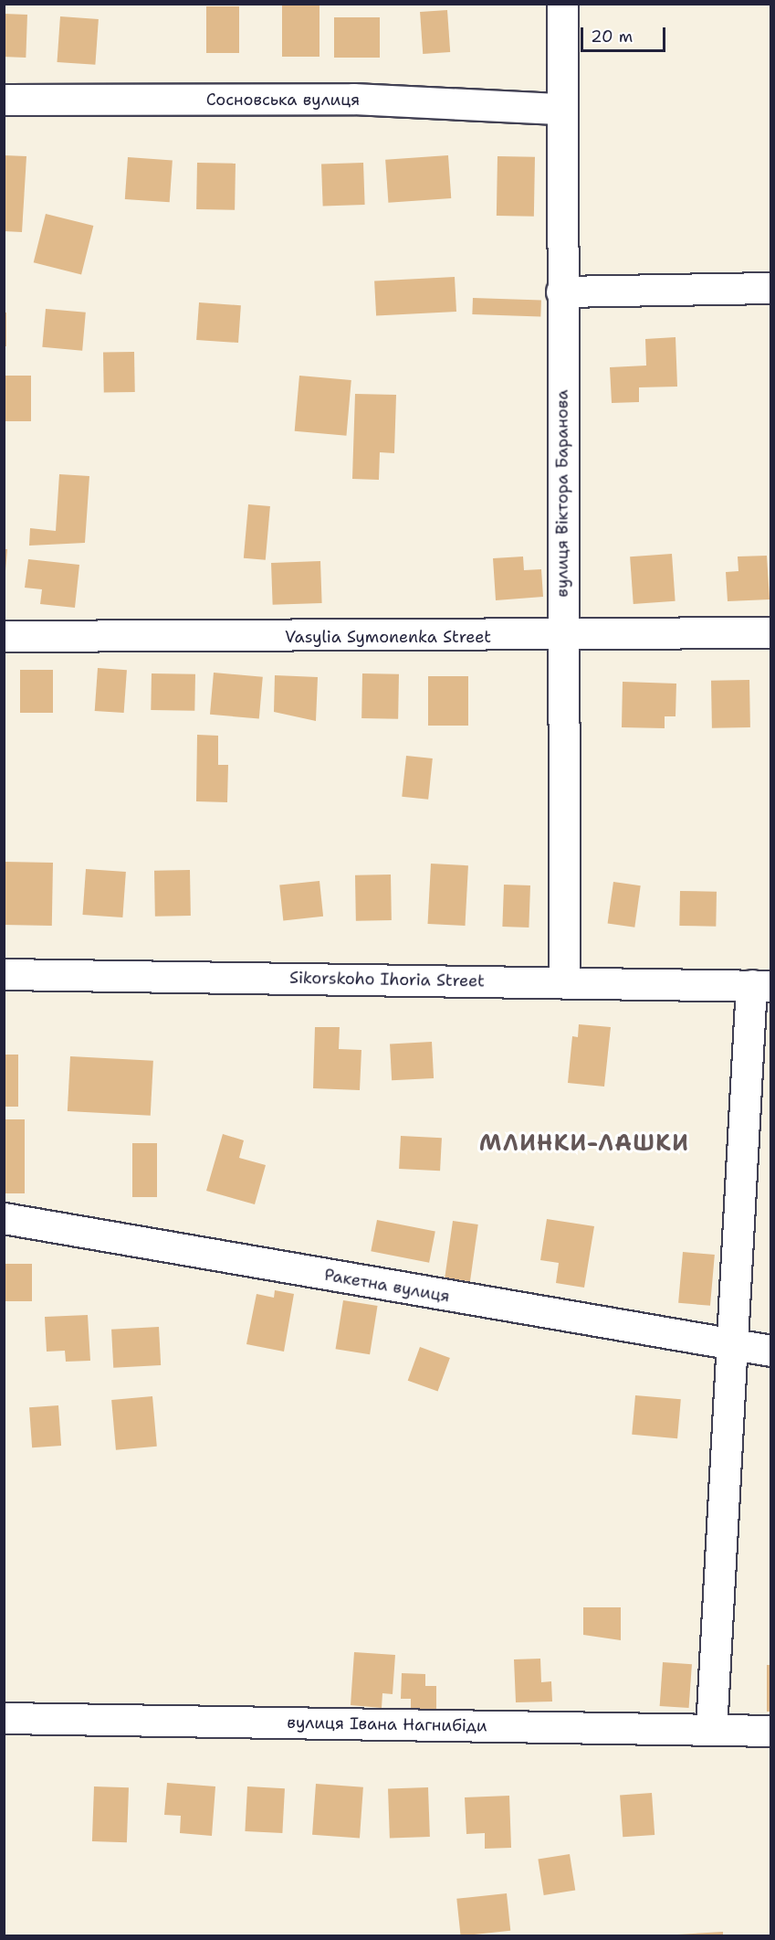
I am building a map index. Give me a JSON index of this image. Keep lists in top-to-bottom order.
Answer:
{
  "streets": {
    "street": [
      "Сосновська вулиця",
      "вулиця Віктора Баранова",
      "Vasylia Symonenka Street",
      "Sikorskoho Ihoria Street",
      "Ракетна вулиця",
      "вулиця Івана Нагнибіди"
    ]
  },
  "crossings": [
    ["Сосновська вулиця", "вулиця Віктора Баранова"],
    ["вулиця Віктора Баранова", "Vasylia Symonenka Street"],
    ["вулиця Віктора Баранова", "Sikorskoho Ihoria Street"]
  ],
  "districts": ["МЛИНКИ-ЛАШКИ"],
  "scale_bar": "20 m"
}
